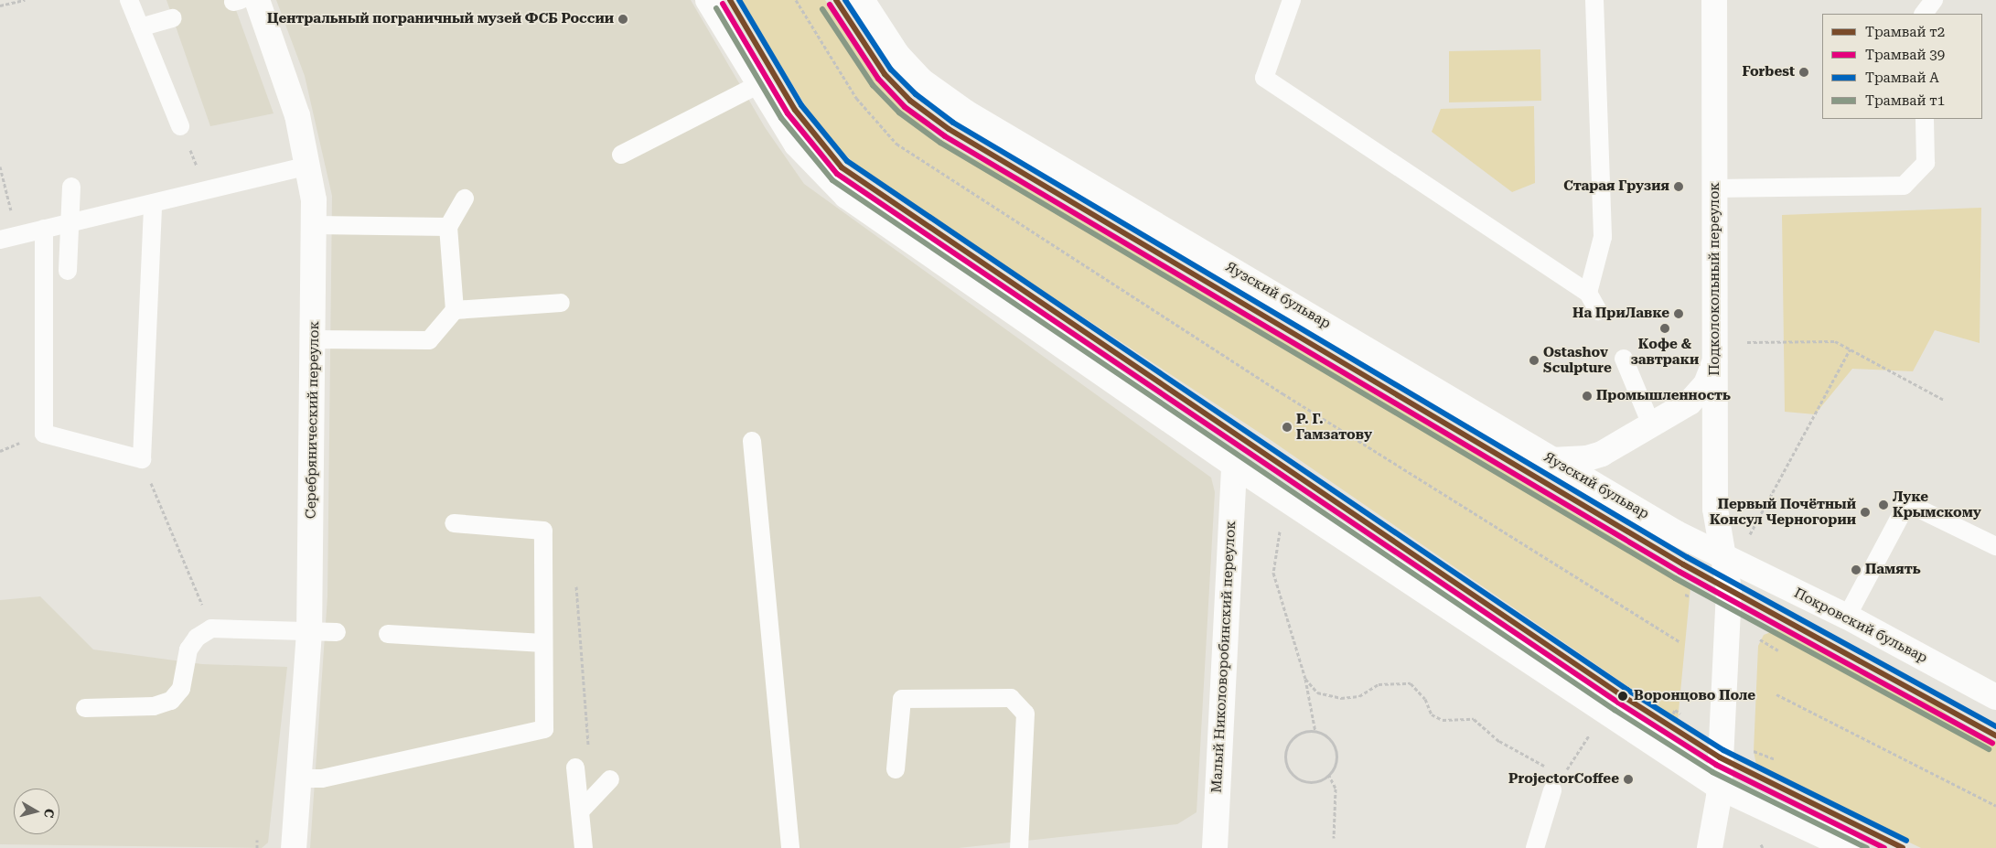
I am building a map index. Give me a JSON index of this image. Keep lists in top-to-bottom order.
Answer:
{
  "streets": {
    "main road": [
      "Подколокольный переулок",
      "Яузский бульвар",
      "Серебрянический переулок",
      "Покровский бульвар",
      "Малый Николоворобинский переулок"
    ]
  },
  "crossings": [
    ["Подколокольный переулок", "Яузский бульвар"],
    ["Подколокольный переулок", "Покровский бульвар"],
    ["Яузский бульвар", "Покровский бульвар"]
  ],
  "places": [
    "Центральный пограничный музей ФСБ России",
    "Forbest",
    "Старая Грузия",
    "На ПриЛавке",
    "Кофе & завтраки",
    "Ostashov Sculpture",
    "Промышленность",
    "Р. Г. Гамзатову",
    "Луке Крымскому",
    "Первый Почётный Консул Черногории",
    "Память",
    "Воронцово Поле",
    "ProjectorCoffee"
  ],
  "lines": [
    "tram line т2",
    "tram line А",
    "tram line 39",
    "tram line т1"
  ],
  "legend": [
    "Трамвай т2",
    "Трамвай 39",
    "Трамвай А",
    "Трамвай т1"
  ],
  "north": "right"
}
